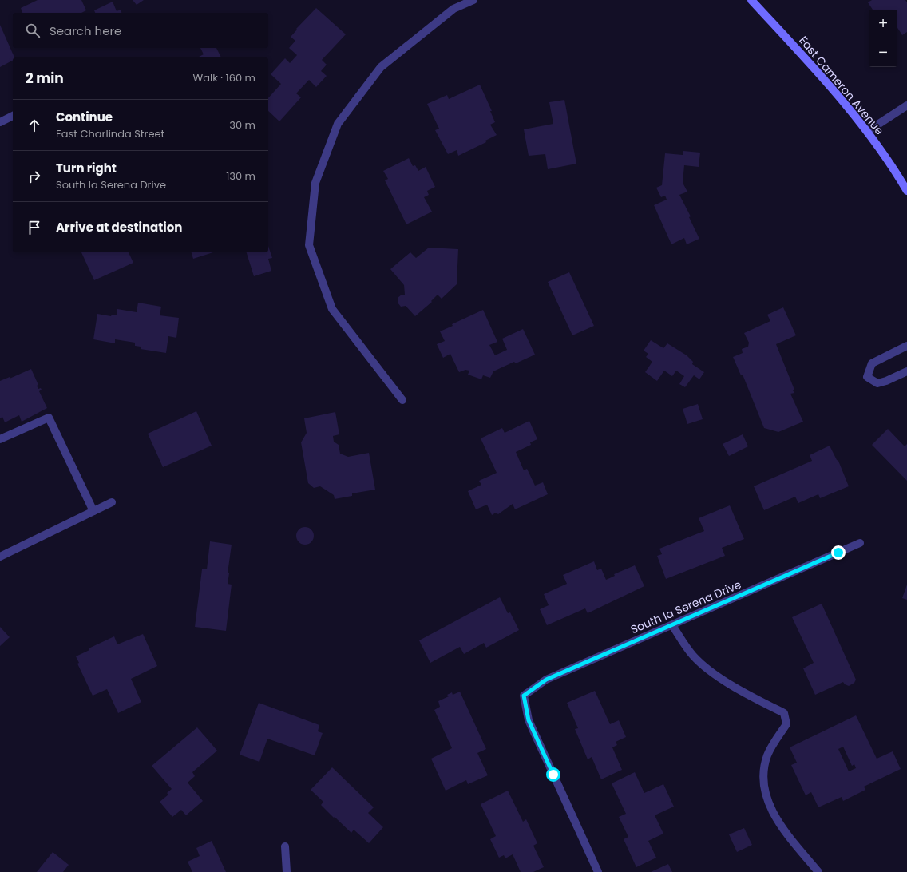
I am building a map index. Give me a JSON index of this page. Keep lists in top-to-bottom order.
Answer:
{
  "streets": {
    "main road": ["East Cameron Avenue"],
    "street": ["South la Serena Drive"]
  },
  "page": {
    "map_buttons": ["+", "−"],
    "search": "Search here",
    "heading": ["2 min", "Walk · 160 m"],
    "list": [
      ["Continue", "East Charlinda Street", "30 m"],
      ["Turn right", "South la Serena Drive", "130 m"],
      "Arrive at destination"
    ]
  }
}
